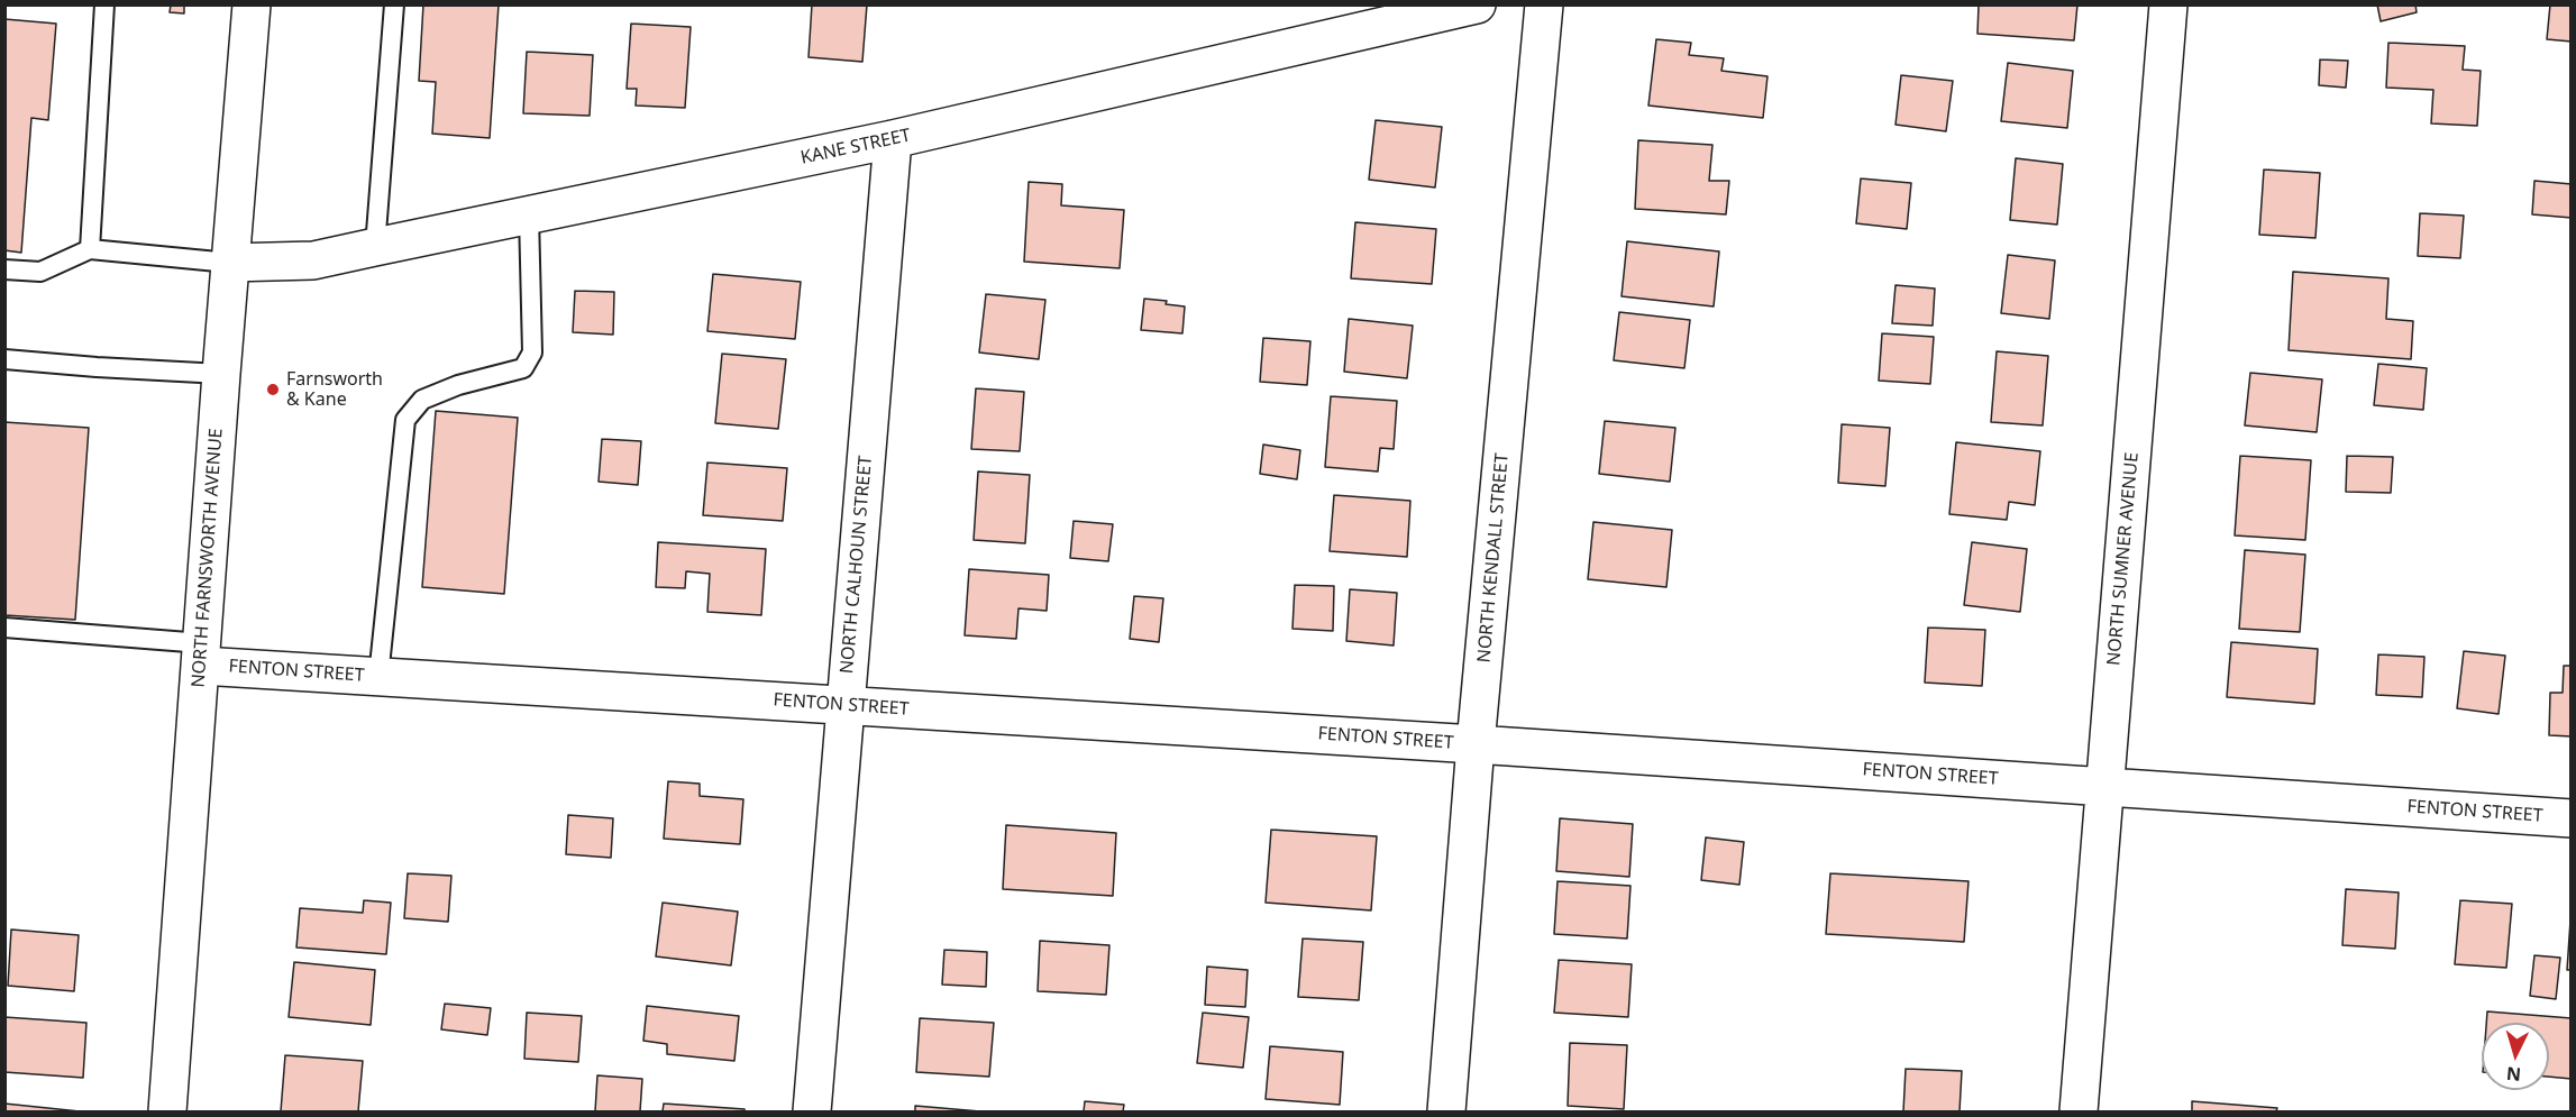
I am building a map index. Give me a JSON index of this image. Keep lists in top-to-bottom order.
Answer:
{
  "streets": {
    "street": [
      "KANE STREET",
      "NORTH FARNSWORTH AVENUE",
      "NORTH KENDALL STREET",
      "NORTH SUMNER AVENUE",
      "NORTH CALHOUN STREET",
      "FENTON STREET"
    ]
  },
  "crossings": [
    ["KANE STREET", "NORTH FARNSWORTH AVENUE"],
    ["KANE STREET", "NORTH CALHOUN STREET"],
    ["NORTH FARNSWORTH AVENUE", "FENTON STREET"],
    ["NORTH KENDALL STREET", "FENTON STREET"],
    ["NORTH SUMNER AVENUE", "FENTON STREET"],
    ["NORTH CALHOUN STREET", "FENTON STREET"]
  ],
  "places": ["Farnsworth & Kane"],
  "north": "bottom"
}
